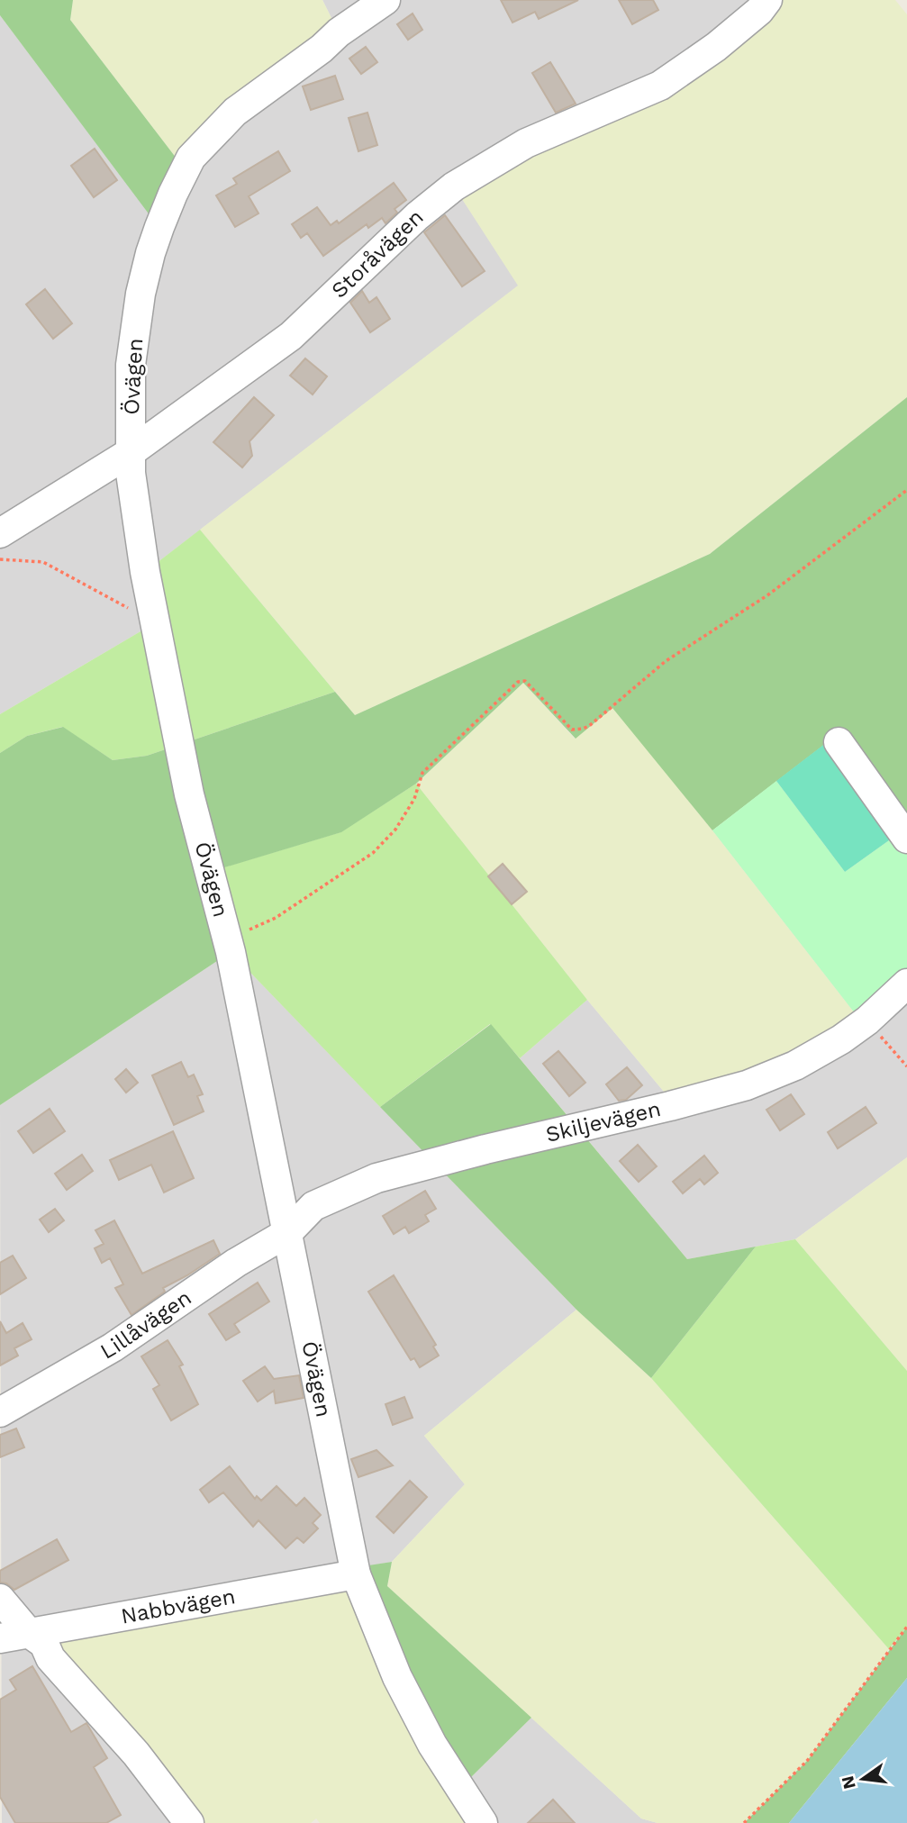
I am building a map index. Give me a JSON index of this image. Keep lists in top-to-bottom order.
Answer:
{
  "streets": {
    "street": [
      "Storåvägen",
      "Övägen",
      "Skiljevägen",
      "Lillåvägen",
      "Nabbvägen"
    ]
  },
  "crossings": [
    ["Storåvägen", "Övägen"],
    ["Övägen", "Skiljevägen"],
    ["Övägen", "Lillåvägen"],
    ["Övägen", "Nabbvägen"],
    ["Skiljevägen", "Lillåvägen"]
  ],
  "north": "left"
}
